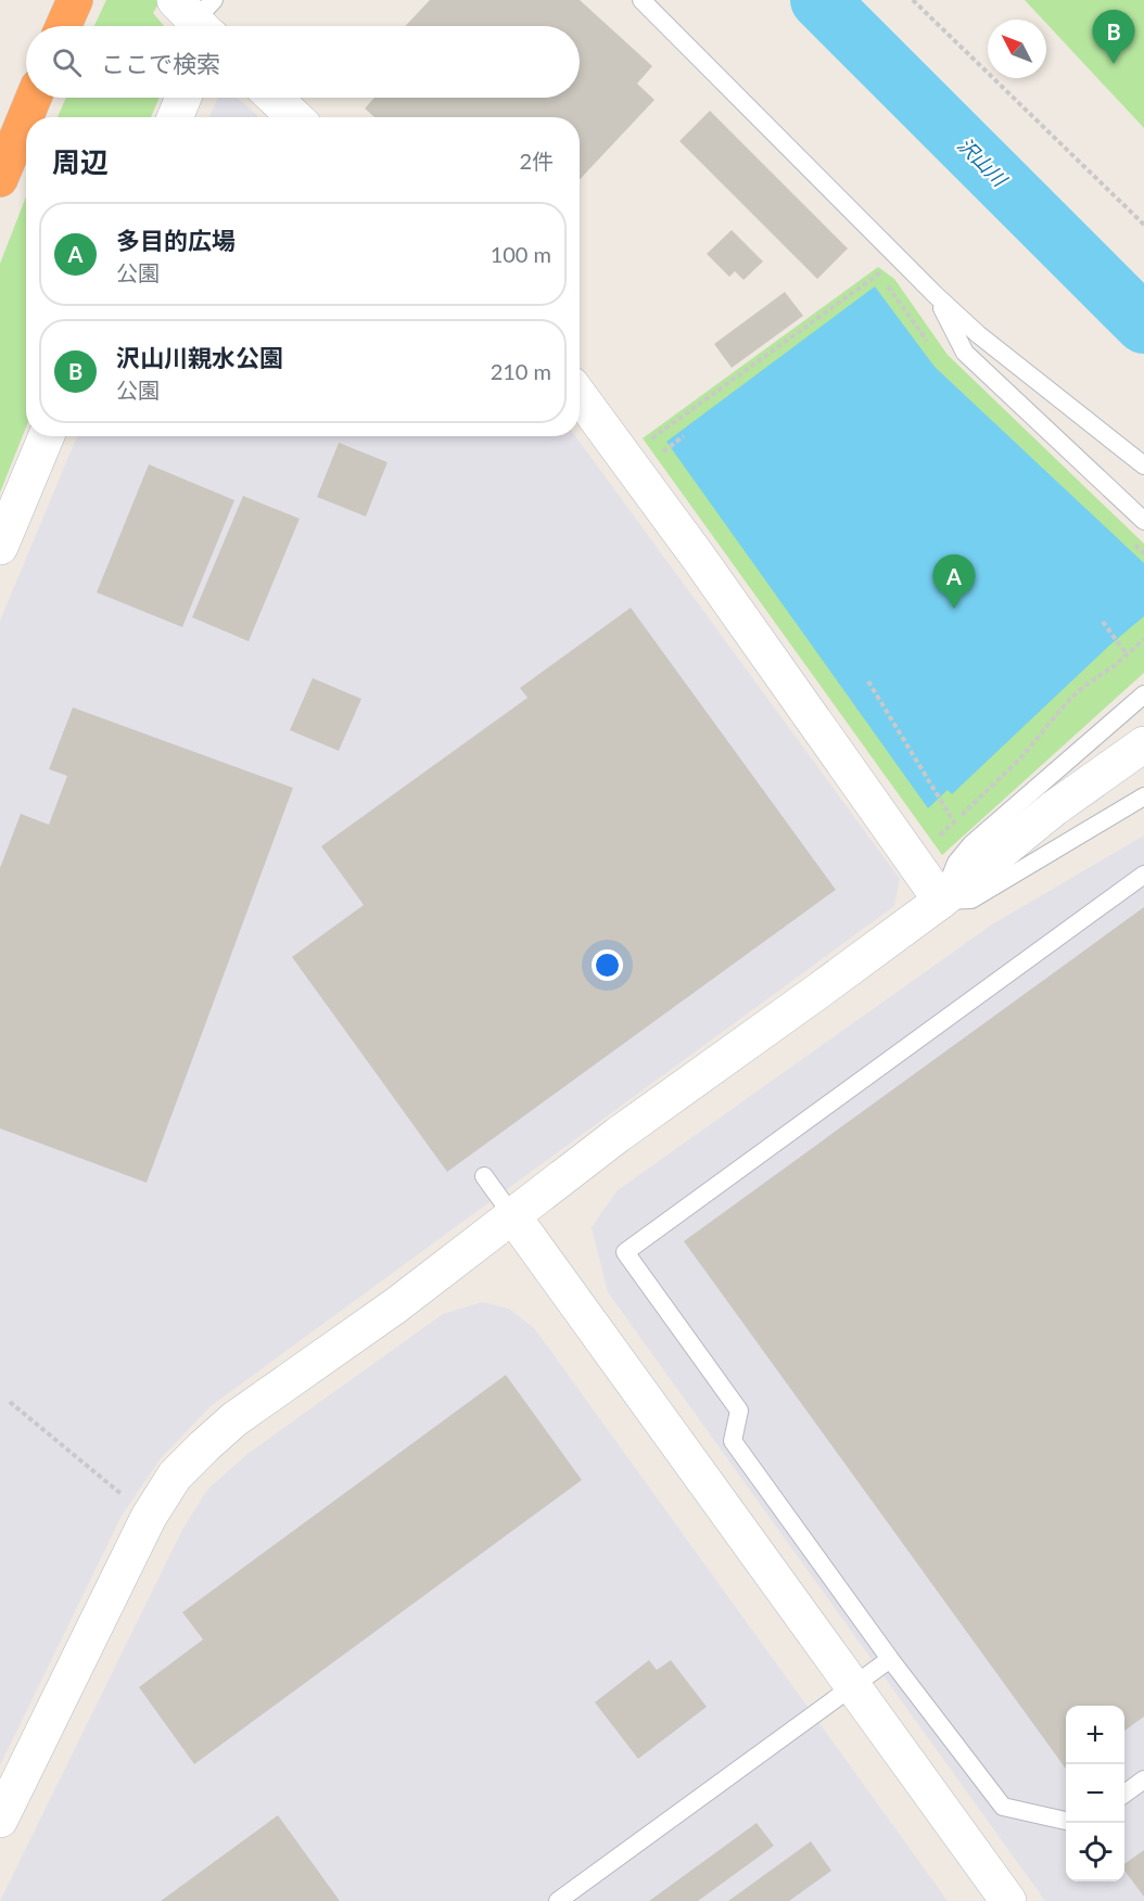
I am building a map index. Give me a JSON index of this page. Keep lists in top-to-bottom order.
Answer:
{
  "water": ["沢山川"],
  "north": "top left",
  "page": {
    "pins": ["B", "A"],
    "search": "ここで検索",
    "heading": ["周辺", "2件"],
    "list": [
      {
        "mark": "A",
        "name": "多目的広場",
        "note": "公園",
        "value": "100 m"
      },
      {
        "mark": "B",
        "name": "沢山川親水公園",
        "note": "公園",
        "value": "210 m"
      }
    ],
    "map_buttons": ["+", "−"]
  }
}
